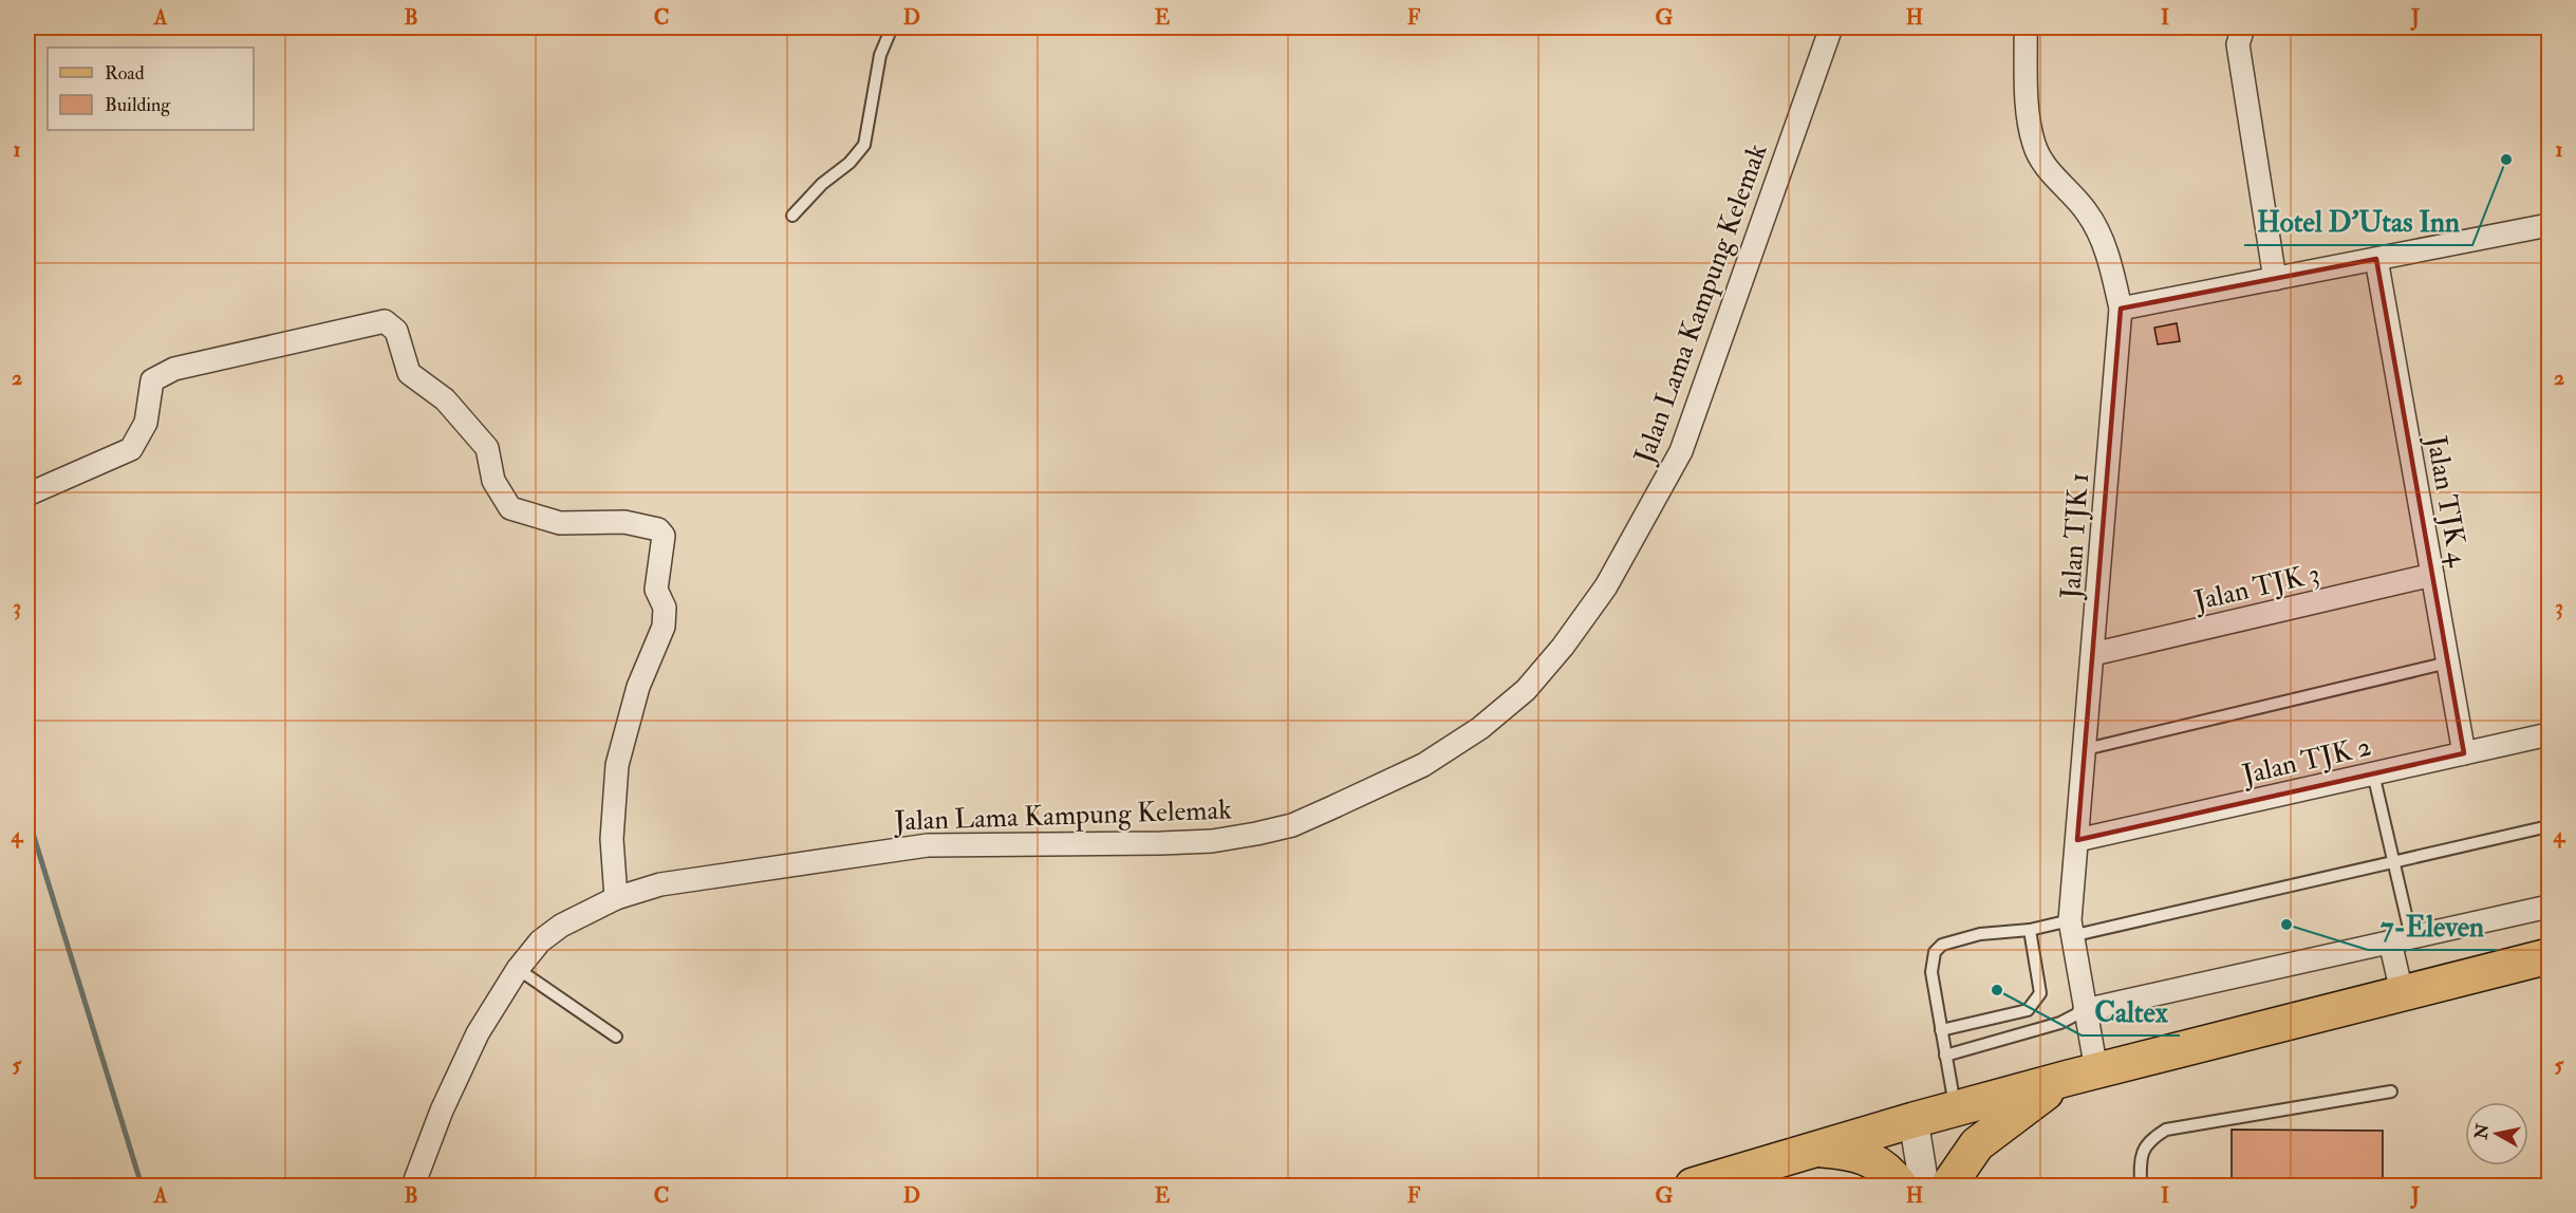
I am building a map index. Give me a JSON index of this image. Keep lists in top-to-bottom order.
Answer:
{
  "streets": {
    "street": [
      "Jalan Lama Kampung Kelemak",
      "Jalan TJK 4",
      "Jalan TJK 1",
      "Jalan TJK 3",
      "Jalan TJK 2"
    ]
  },
  "crossings": [
    ["Jalan TJK 4", "Jalan TJK 3"],
    ["Jalan TJK 4", "Jalan TJK 2"],
    ["Jalan TJK 1", "Jalan TJK 3"],
    ["Jalan TJK 1", "Jalan TJK 2"]
  ],
  "places": ["Hotel D'Utas Inn", "7-Eleven", "Caltex"],
  "legend": ["Road", "Building"],
  "north": "left",
  "grid": {
    "columns": [
      "A",
      "B",
      "C",
      "D",
      "E",
      "F",
      "G",
      "H",
      "I",
      "J"
    ],
    "rows": [
      "1",
      "2",
      "3",
      "4",
      "5"
    ]
  }
}
